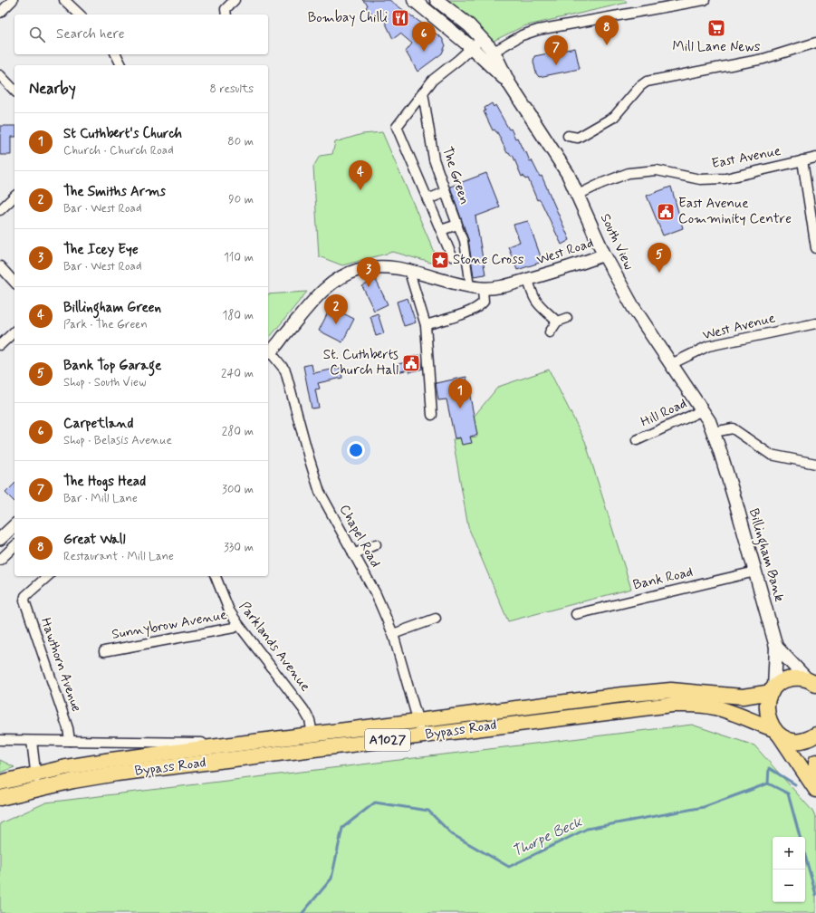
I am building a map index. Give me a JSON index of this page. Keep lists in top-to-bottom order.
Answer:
{
  "streets": {
    "main road": [
      "South View",
      "Billingham Bank",
      "Bypass Road",
      "A1027"
    ],
    "street": [
      "East Avenue",
      "The Green",
      "West Road",
      "West Avenue",
      "Hill Road",
      "Chapel Road",
      "Bank Road",
      "Sunnybrow Avenue",
      "Parklands Avenue",
      "Hawthorn Avenue"
    ]
  },
  "crossings": [
    ["East Avenue", "South View"],
    ["The Green", "West Road"],
    ["South View", "West Road"],
    ["South View", "West Avenue"],
    ["South View", "Hill Road"],
    ["South View", "Billingham Bank"],
    ["West Road", "Chapel Road"],
    ["Hill Road", "Billingham Bank"],
    ["Chapel Road", "Bypass Road"],
    ["Billingham Bank", "Bank Road"],
    ["Billingham Bank", "Bypass Road"],
    ["Sunnybrow Avenue", "Parklands Avenue"],
    ["Parklands Avenue", "Bypass Road"],
    ["Hawthorn Avenue", "Bypass Road"]
  ],
  "water": ["Thorpe Beck"],
  "places": {
    "restaurant": ["Bombay Chilli"],
    "supermarket": ["Mill Lane News"],
    "public building": ["East Avenue Comminity Centre", "St. Cuthberts Church Hall"],
    "place": ["Stone Cross"]
  },
  "page": {
    "search": "Search here",
    "pins": [
      "8",
      "6",
      "7",
      "4",
      "5",
      "3",
      "2",
      "1"
    ],
    "heading": ["Nearby", "8 results"],
    "list": [
      {
        "mark": "1",
        "name": "St Cuthbert's Church",
        "note": "Church · Church Road",
        "value": "80 m"
      },
      {
        "mark": "2",
        "name": "The Smiths Arms",
        "note": "Bar · West Road",
        "value": "90 m"
      },
      {
        "mark": "3",
        "name": "The Icey Eye",
        "note": "Bar · West Road",
        "value": "110 m"
      },
      {
        "mark": "4",
        "name": "Billingham Green",
        "note": "Park · The Green",
        "value": "180 m"
      },
      {
        "mark": "5",
        "name": "Bank Top Garage",
        "note": "Shop · South View",
        "value": "240 m"
      },
      {
        "mark": "6",
        "name": "Carpetland",
        "note": "Shop · Belasis Avenue",
        "value": "280 m"
      },
      {
        "mark": "7",
        "name": "The Hogs Head",
        "note": "Bar · Mill Lane",
        "value": "300 m"
      },
      {
        "mark": "8",
        "name": "Great Wall",
        "note": "Restaurant · Mill Lane",
        "value": "330 m"
      }
    ],
    "map_buttons": ["+", "−"]
  }
}
